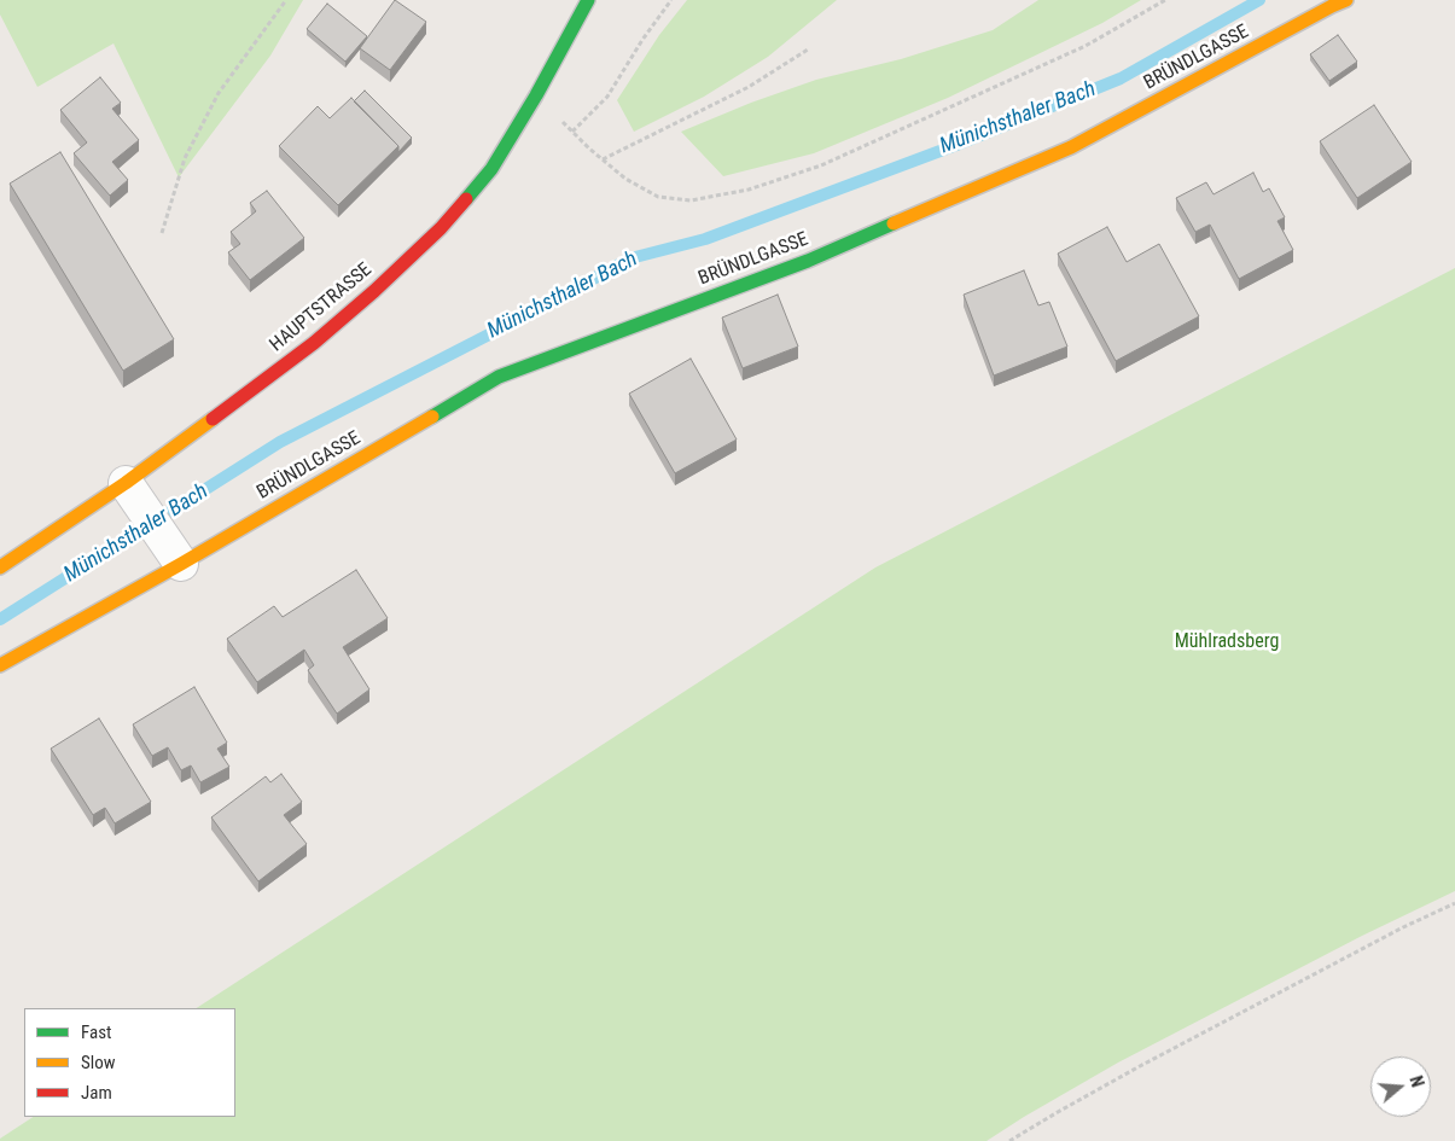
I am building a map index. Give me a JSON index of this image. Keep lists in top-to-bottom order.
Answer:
{
  "streets": {
    "street": ["BRÜNDLGASSE", "HAUPTSTRASSE"]
  },
  "water": ["Münichsthaler Bach"],
  "parks": ["Mühlradsberg"],
  "legend": ["Fast", "Slow", "Jam"],
  "north": "right"
}
